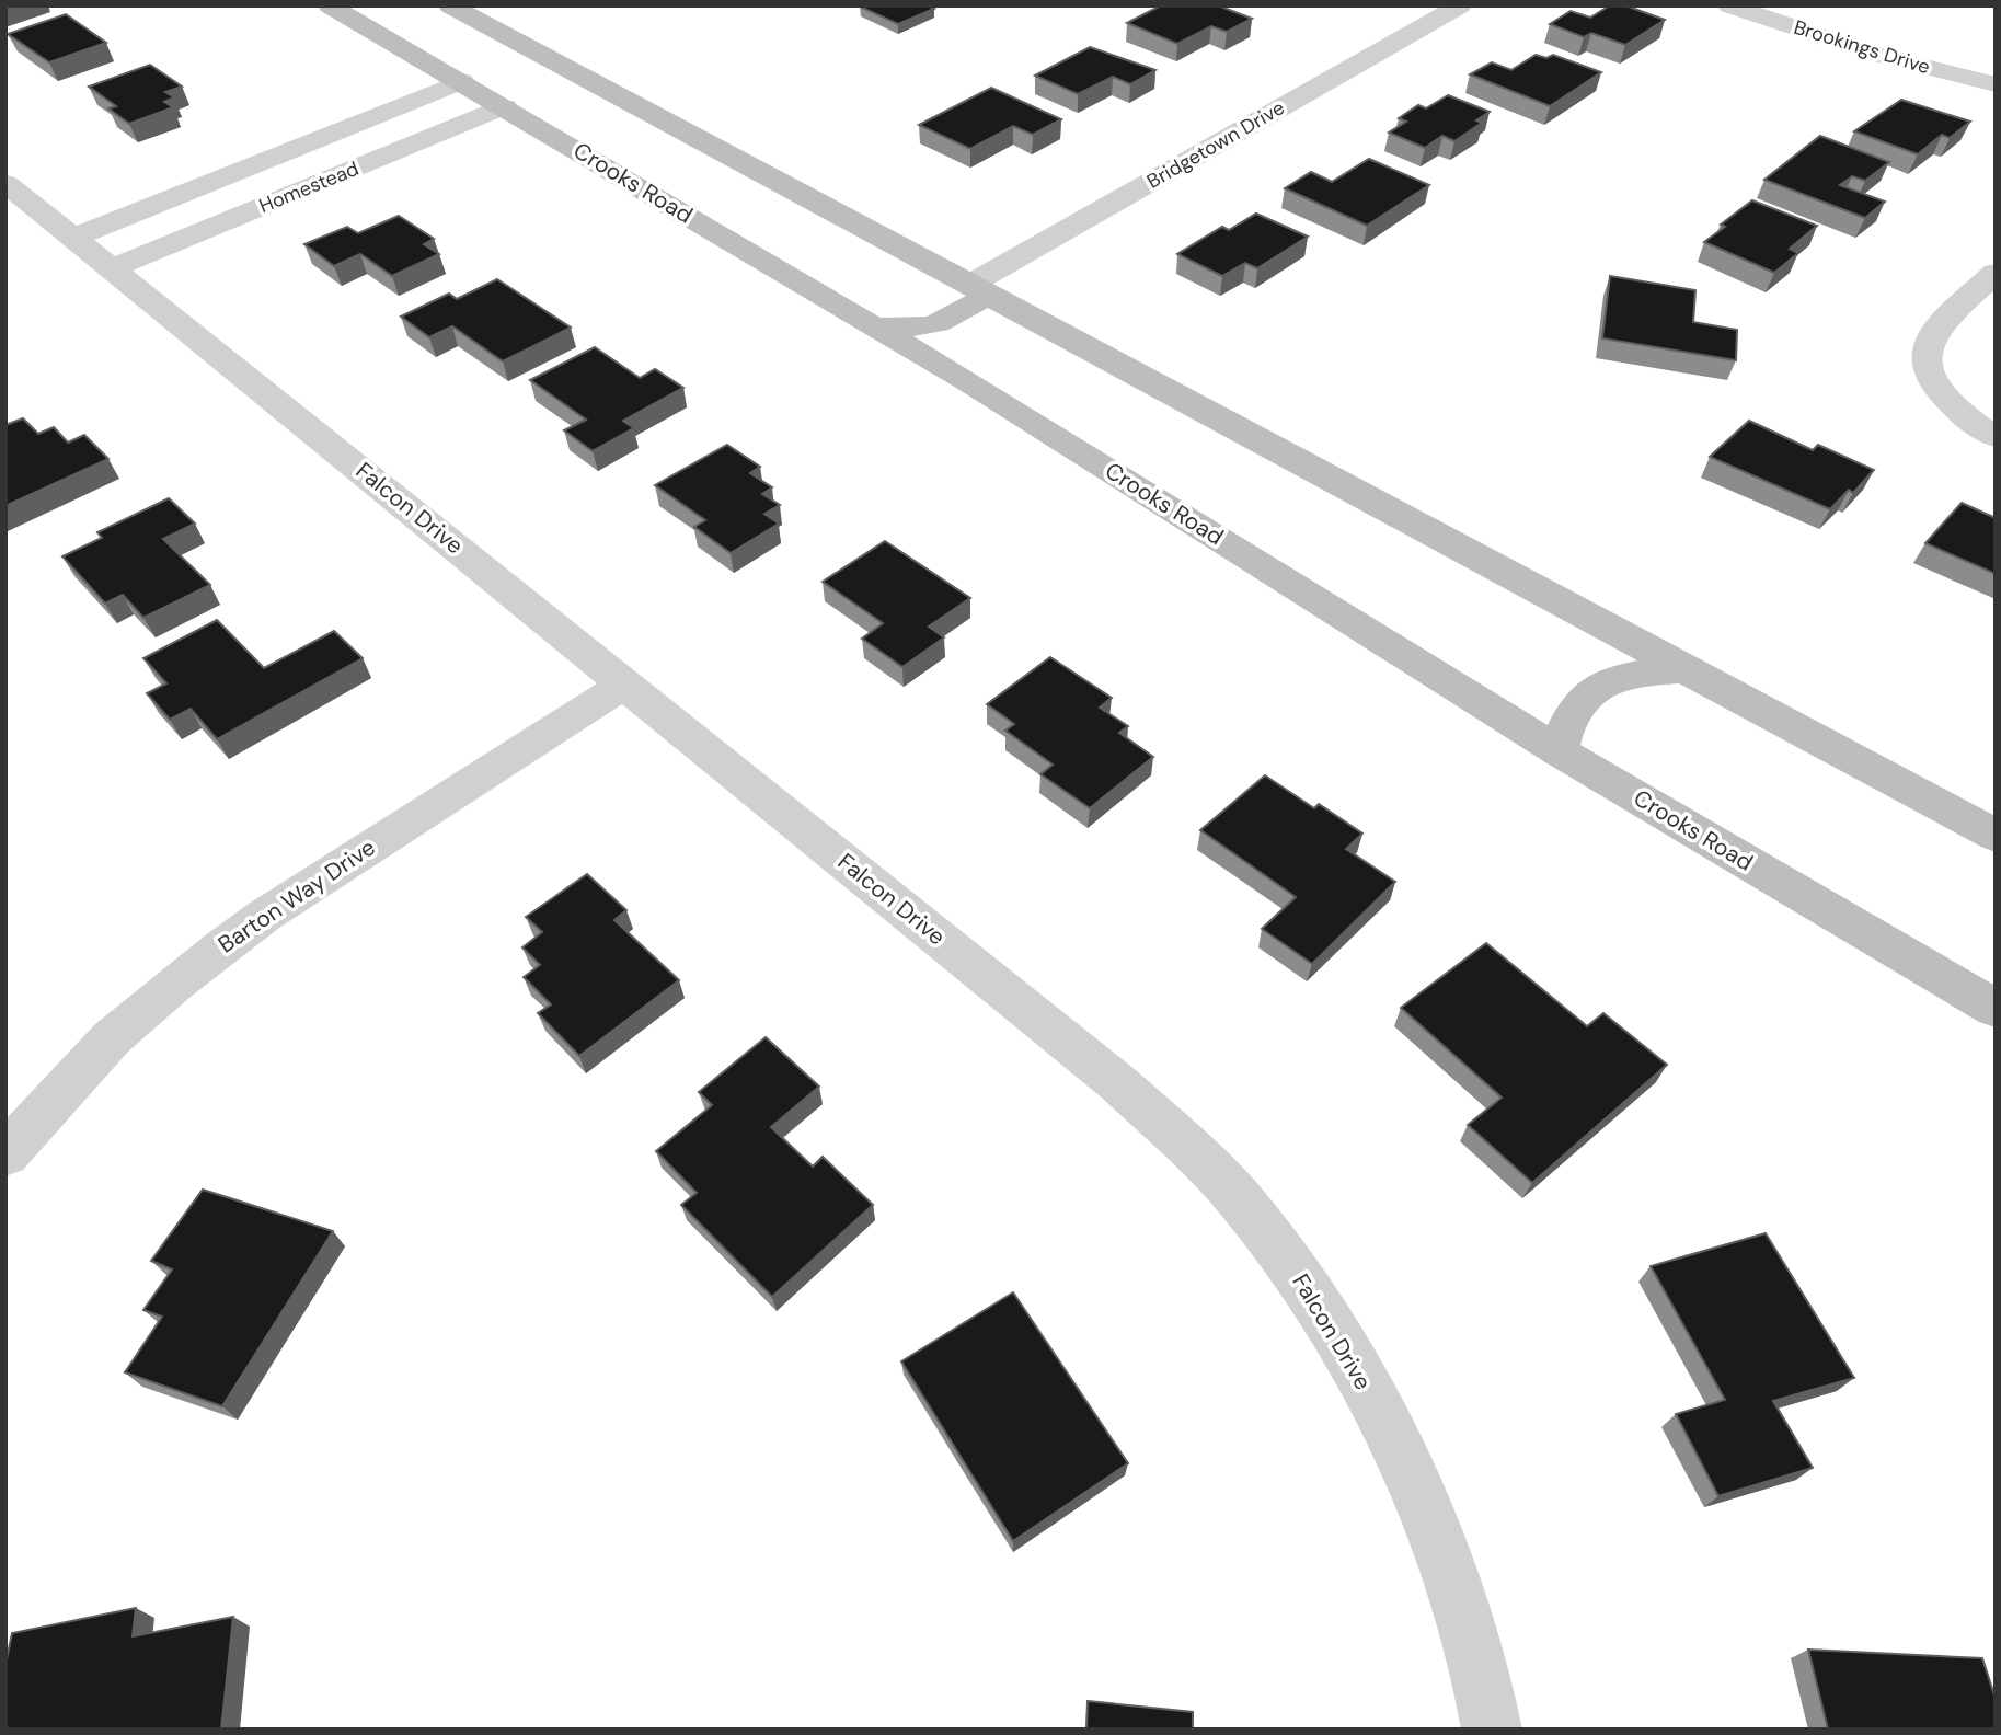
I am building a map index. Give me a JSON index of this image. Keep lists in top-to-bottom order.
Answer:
{
  "streets": {
    "main road": ["Crooks Road"],
    "street": [
      "Brookings Drive",
      "Bridgetown Drive",
      "Homestead",
      "Falcon Drive",
      "Barton Way Drive"
    ]
  },
  "crossings": [
    ["Crooks Road", "Homestead"],
    ["Homestead", "Falcon Drive"],
    ["Falcon Drive", "Barton Way Drive"]
  ]
}
